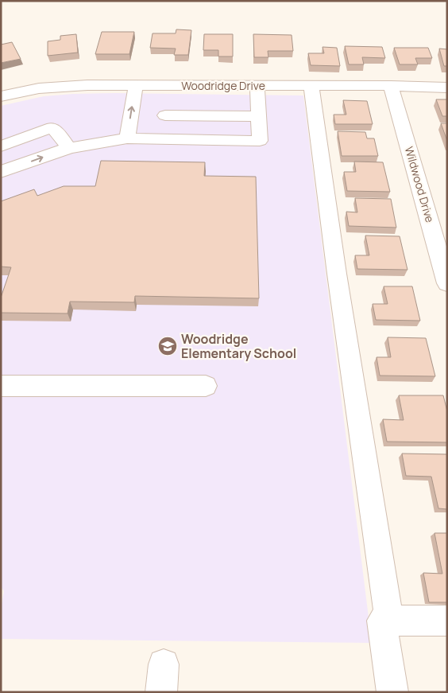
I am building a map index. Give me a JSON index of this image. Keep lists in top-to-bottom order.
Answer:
{
  "streets": {
    "street": ["Woodridge Drive", "Wildwood Drive"]
  },
  "crossings": [
    ["Woodridge Drive", "Wildwood Drive"]
  ],
  "places": {
    "school or university": ["Woodridge Elementary School"]
  }
}
